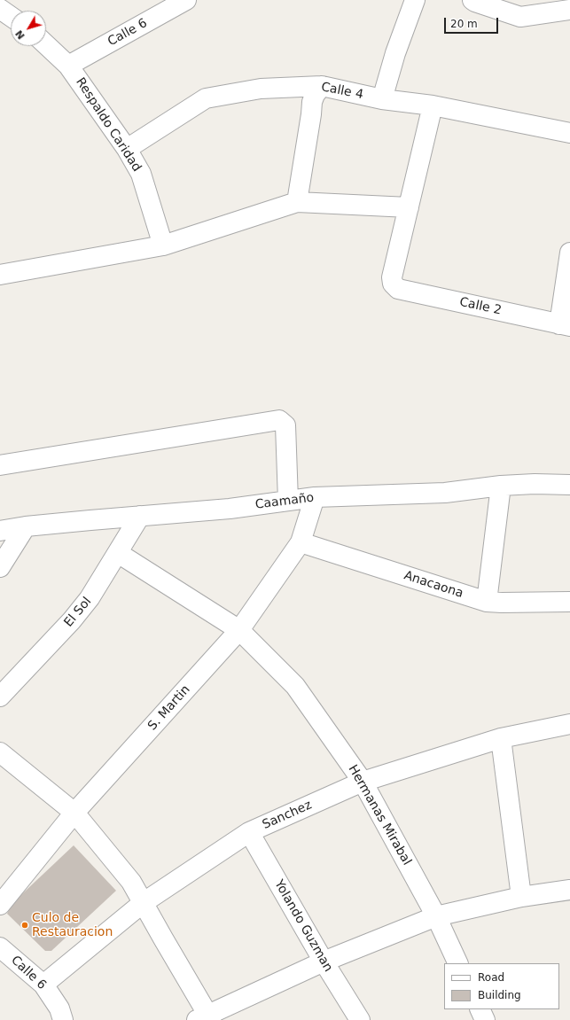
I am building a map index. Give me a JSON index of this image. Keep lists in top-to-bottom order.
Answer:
{
  "streets": {
    "street": [
      "Calle 6",
      "Calle 4",
      "Respaldo Caridad",
      "Calle 2",
      "Caamaño",
      "Anacaona",
      "El Sol",
      "S. Martin",
      "Sanchez",
      "Hermanas Mirabal",
      "Yolando Guzman"
    ]
  },
  "crossings": [
    ["Calle 6", "Respaldo Caridad"],
    ["Calle 6", "Sanchez"],
    ["Calle 4", "Respaldo Caridad"],
    ["Caamaño", "El Sol"],
    ["Caamaño", "S. Martin"],
    ["Anacaona", "S. Martin"],
    ["El Sol", "Hermanas Mirabal"],
    ["S. Martin", "Hermanas Mirabal"],
    ["Sanchez", "Hermanas Mirabal"],
    ["Sanchez", "Yolando Guzman"]
  ],
  "places": ["Culo de Restauracion"],
  "legend": ["Road", "Building"],
  "scale_bar": "20 m",
  "north": "bottom left"
}
